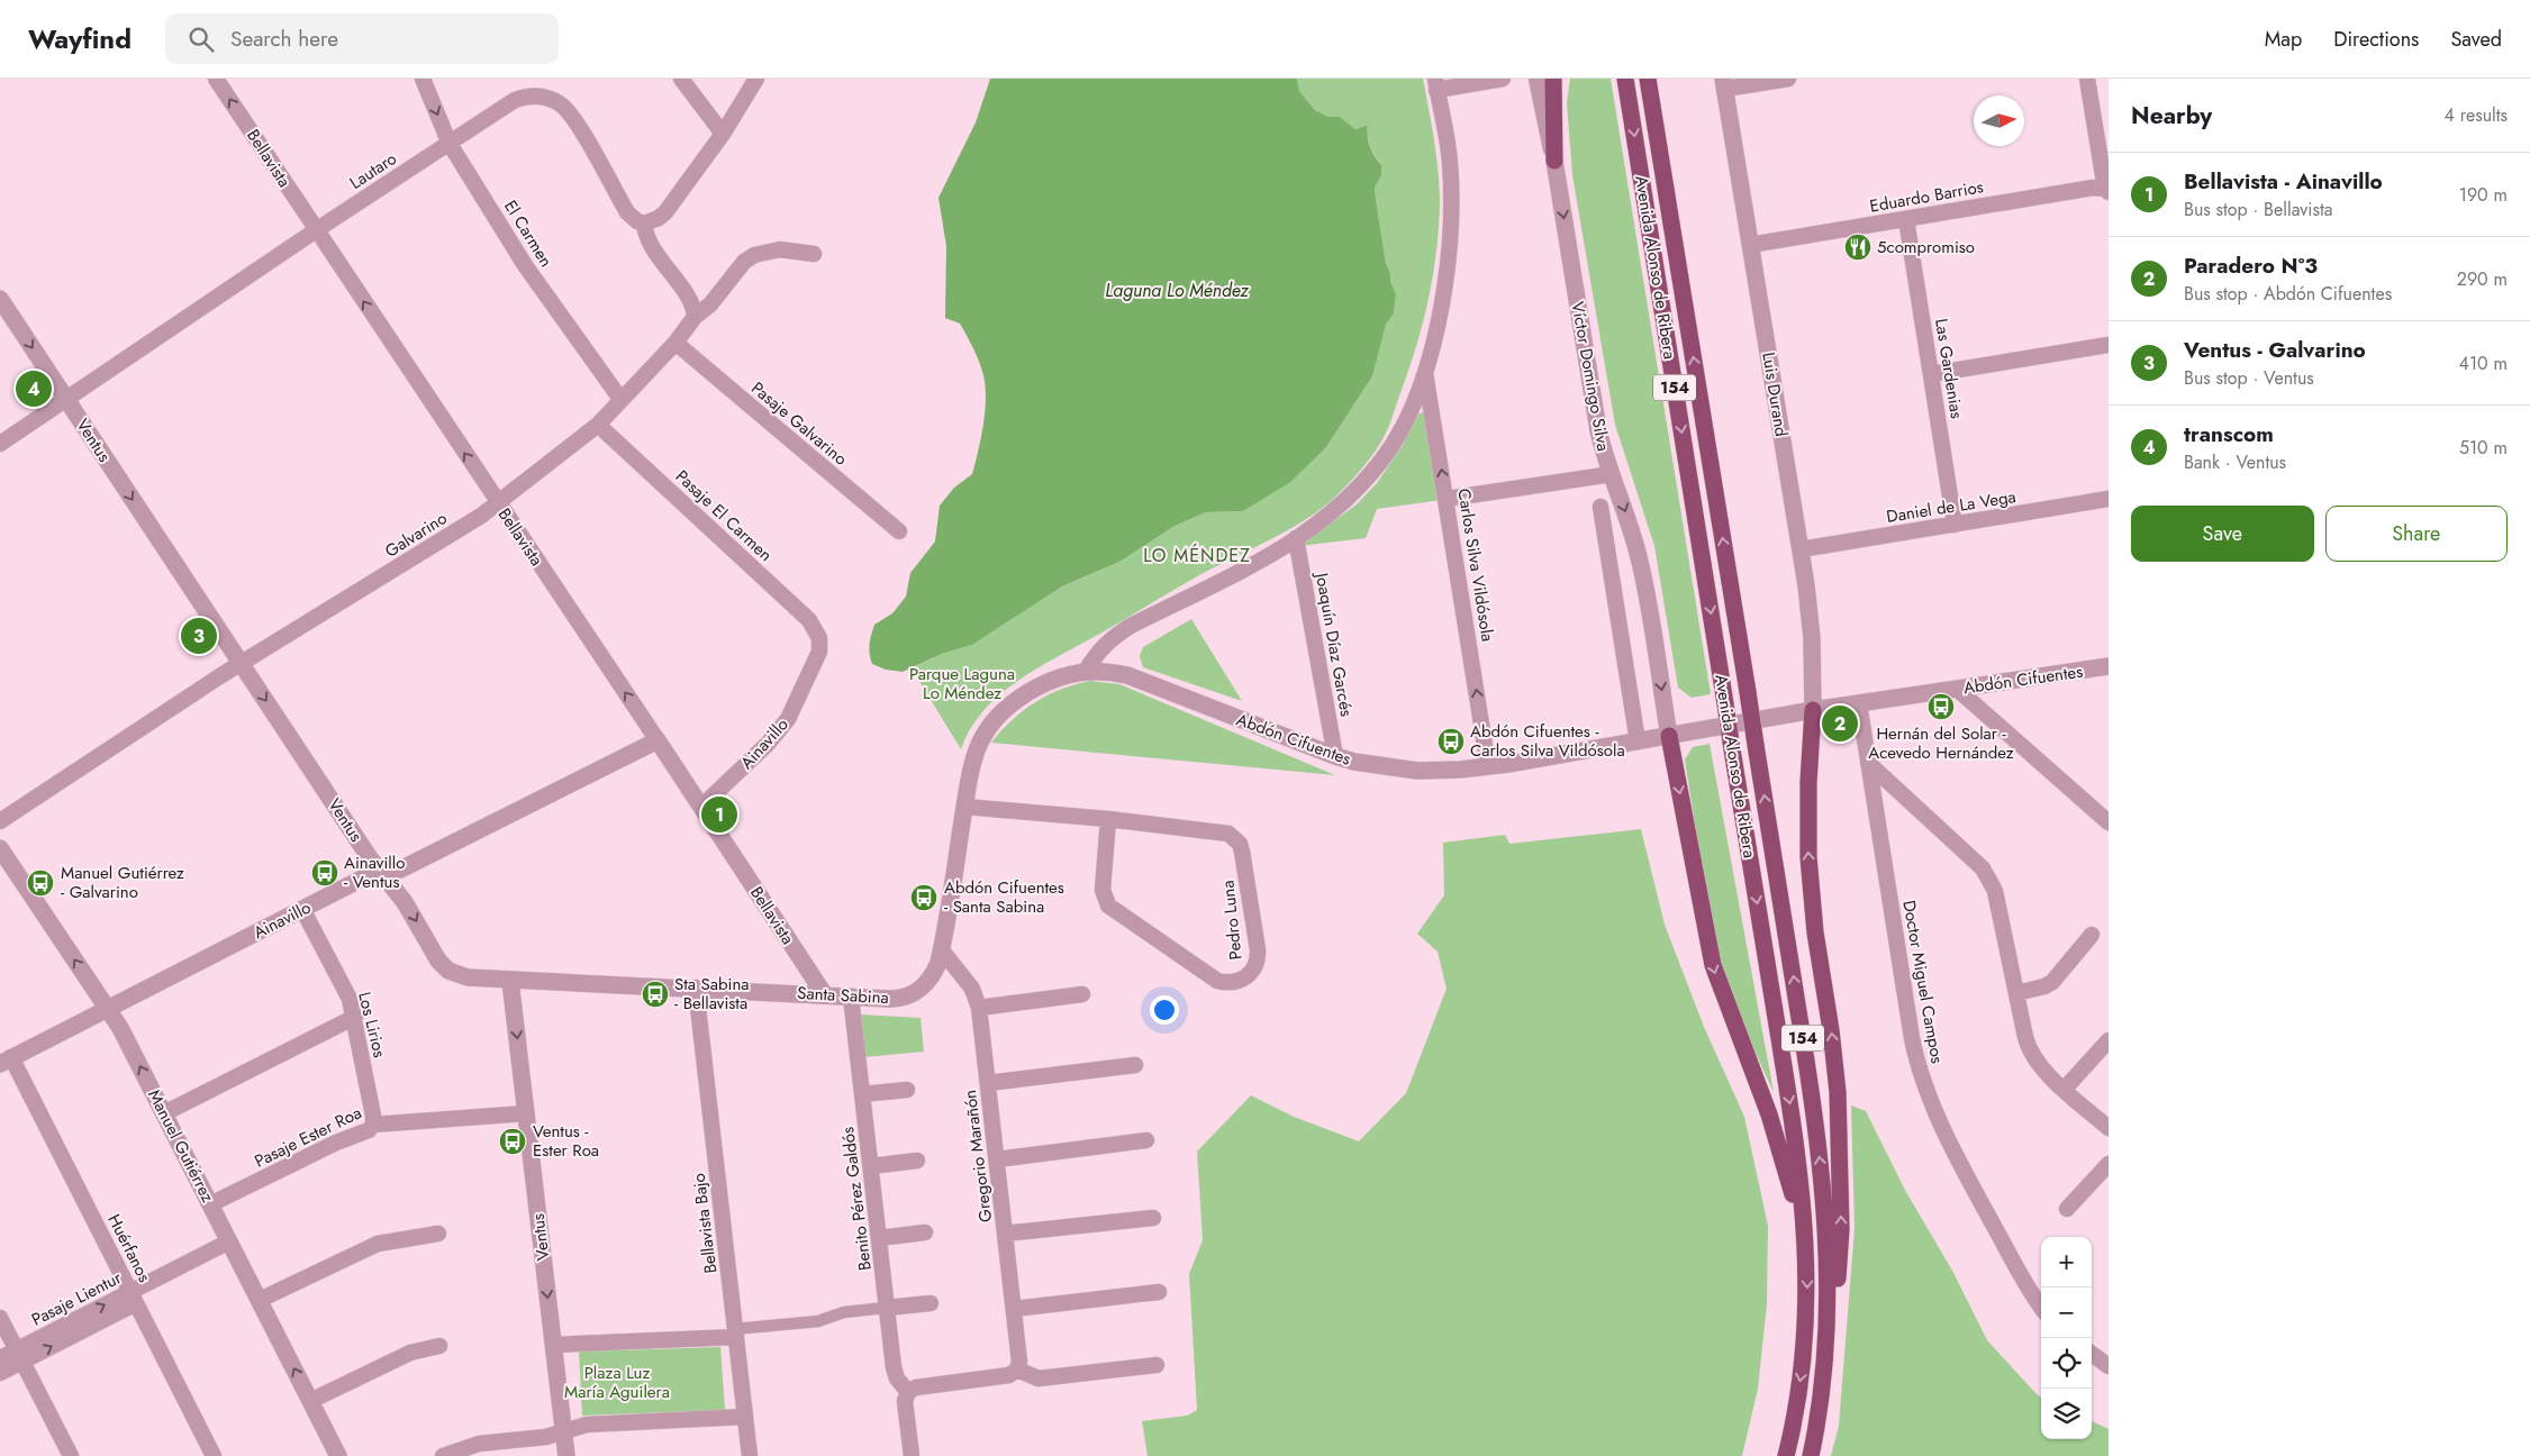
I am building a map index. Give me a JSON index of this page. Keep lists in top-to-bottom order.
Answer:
{
  "streets": {
    "highway": ["Avenida Alonso de Ribera", "154"],
    "street": [
      "Bellavista",
      "Lautaro",
      "Eduardo Barrios",
      "El Carmen",
      "Las Gardenias",
      "Víctor Domingo Silva",
      "Luis Durand",
      "Pasaje Galvarino",
      "Ventus",
      "Daniel de La Vega",
      "Pasaje El Carmen",
      "Galvarino",
      "Carlos Silva Vildósola",
      "Joaquín Díaz Garcés",
      "Abdón Cifuentes",
      "Ainavillo",
      "Pedro Luna",
      "Doctor Miguel Campos",
      "Santa Sabina",
      "Los Lirios",
      "Pasaje Ester Roa",
      "Manuel Gutiérrez",
      "Gregorio Marañón",
      "Benito Pérez Galdós",
      "Bellavista Bajo",
      "Huérfanos",
      "Pasaje Lientur"
    ]
  },
  "crossings": [
    ["Bellavista", "Lautaro"],
    ["Bellavista", "Galvarino"],
    ["Bellavista", "Ainavillo"],
    ["Bellavista", "Santa Sabina"],
    ["Lautaro", "El Carmen"],
    ["Lautaro", "Ventus"],
    ["Lautaro", "Galvarino"],
    ["Eduardo Barrios", "Las Gardenias"],
    ["Eduardo Barrios", "Luis Durand"],
    ["El Carmen", "Galvarino"],
    ["Las Gardenias", "Daniel de La Vega"],
    ["Víctor Domingo Silva", "Abdón Cifuentes"],
    ["Luis Durand", "Daniel de La Vega"],
    ["Luis Durand", "Abdón Cifuentes"],
    ["Pasaje Galvarino", "Galvarino"],
    ["Ventus", "Galvarino"],
    ["Ventus", "Ainavillo"],
    ["Ventus", "Santa Sabina"],
    ["Ventus", "Pasaje Ester Roa"],
    ["Pasaje El Carmen", "Galvarino"],
    ["Pasaje El Carmen", "Ainavillo"],
    ["Carlos Silva Vildósola", "Abdón Cifuentes"],
    ["Joaquín Díaz Garcés", "Abdón Cifuentes"],
    ["Abdón Cifuentes", "Doctor Miguel Campos"],
    ["Abdón Cifuentes", "Santa Sabina"],
    ["Ainavillo", "Los Lirios"],
    ["Ainavillo", "Manuel Gutiérrez"],
    ["Ainavillo", "Huérfanos"],
    ["Pedro Luna", "Santa Sabina"],
    ["Santa Sabina", "Gregorio Marañón"],
    ["Santa Sabina", "Benito Pérez Galdós"],
    ["Santa Sabina", "Bellavista Bajo"],
    ["Los Lirios", "Pasaje Ester Roa"],
    ["Pasaje Ester Roa", "Manuel Gutiérrez"],
    ["Manuel Gutiérrez", "Pasaje Lientur"],
    ["Huérfanos", "Pasaje Lientur"]
  ],
  "one_way": [
    "Bellavista",
    "Ventus",
    "Carlos Silva Vildósola",
    "Manuel Gutiérrez",
    "Pasaje Lientur"
  ],
  "districts": ["LO MÉNDEZ"],
  "water": ["Laguna Lo Méndez"],
  "parks": ["Parque Laguna Lo Méndez", "Plaza Luz María Aguilera"],
  "places": {
    "restaurant": ["5compromiso"],
    "bus stop": [
      "Hernán del Solar - Acevedo Hernández",
      "Abdón Cifuentes - Carlos Silva Vildósola",
      "Ainavillo - Ventus",
      "Manuel Gutiérrez - Galvarino",
      "Abdón Cifuentes - Santa Sabina",
      "Sta Sabina - Bellavista",
      "Ventus - Ester Roa"
    ]
  },
  "north": "right",
  "page": {
    "header": "Wayfind",
    "search": "Search here",
    "nav": ["Map", "Directions", "Saved"],
    "heading": ["Nearby", "4 results"],
    "list": [
      {
        "mark": "1",
        "name": "Bellavista - Ainavillo",
        "note": "Bus stop · Bellavista",
        "value": "190 m"
      },
      {
        "mark": "2",
        "name": "Paradero N°3",
        "note": "Bus stop · Abdón Cifuentes",
        "value": "290 m"
      },
      {
        "mark": "3",
        "name": "Ventus - Galvarino",
        "note": "Bus stop · Ventus",
        "value": "410 m"
      },
      {
        "mark": "4",
        "name": "transcom",
        "note": "Bank · Ventus",
        "value": "510 m"
      }
    ],
    "pins": [
      "4",
      "3",
      "2",
      "1"
    ],
    "buttons": ["Save", "Share"],
    "map_buttons": ["+", "−"]
  }
}
